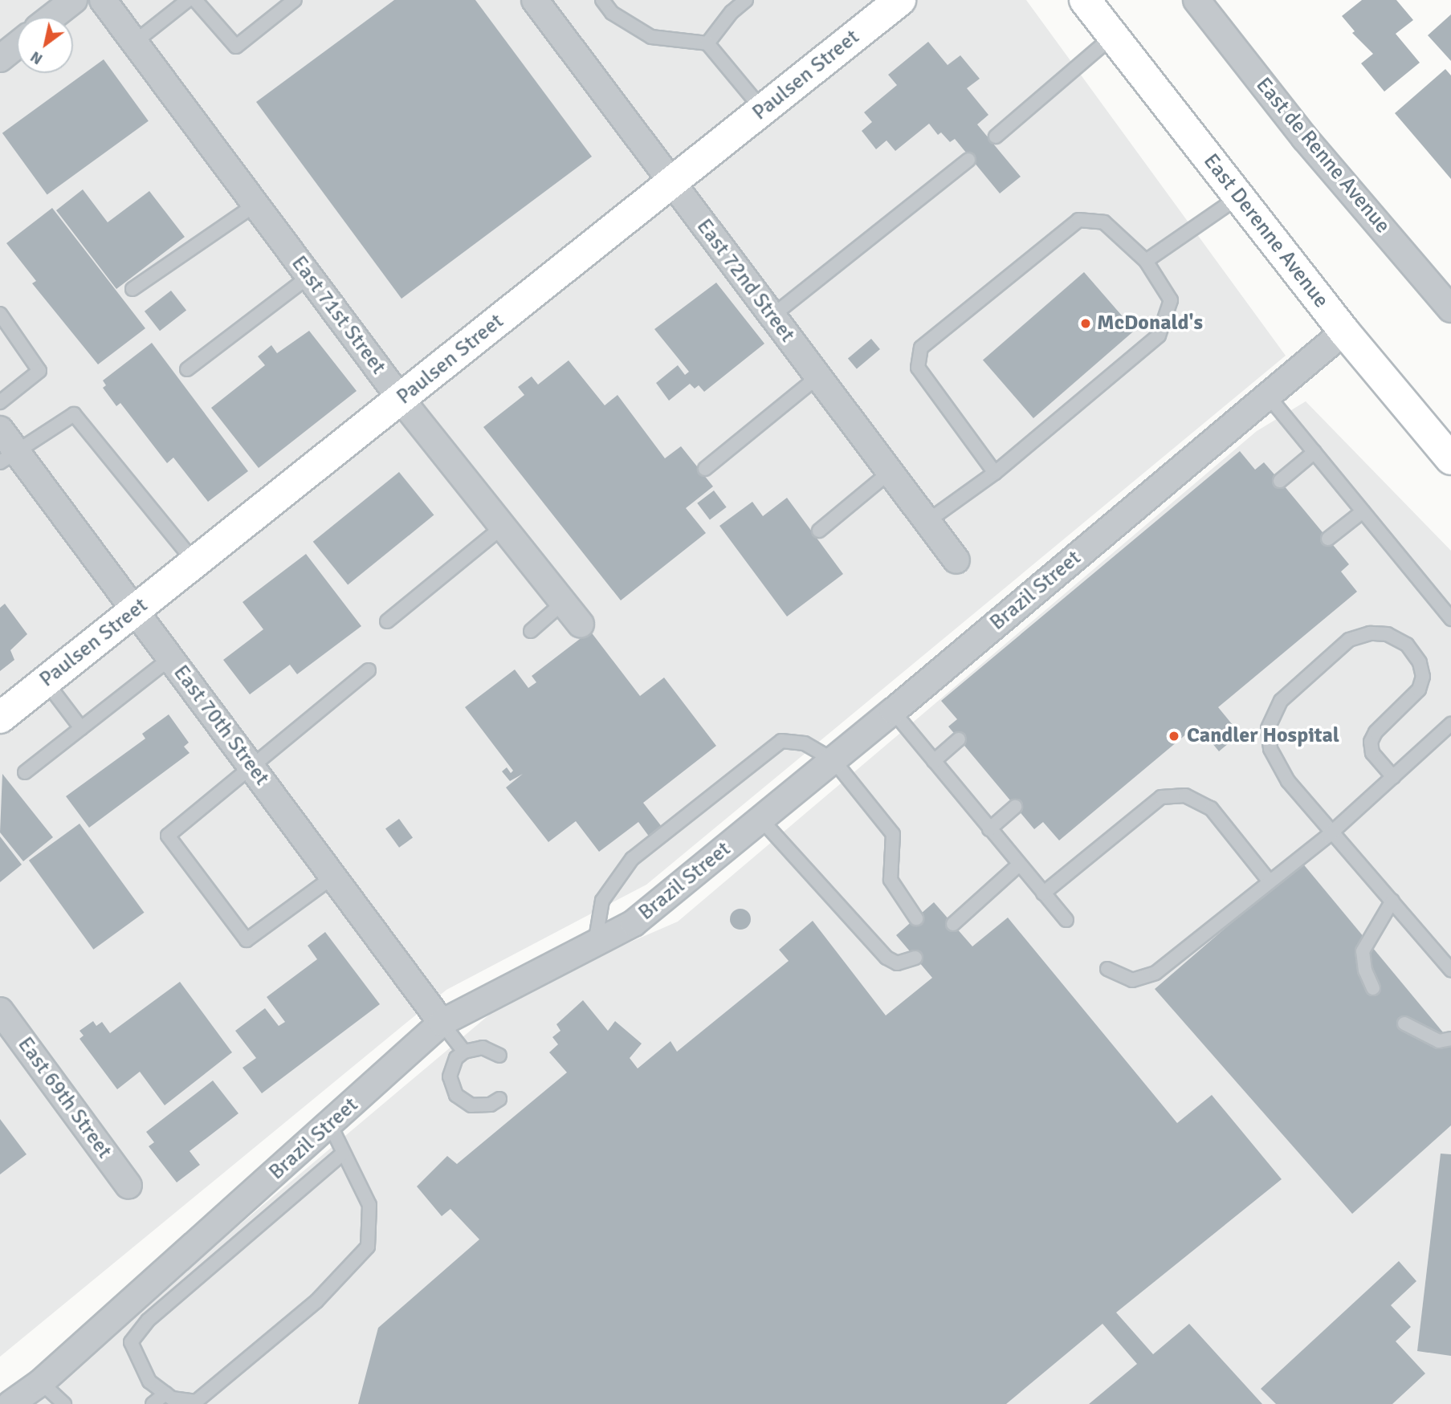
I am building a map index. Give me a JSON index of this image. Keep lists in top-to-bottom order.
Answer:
{
  "streets": {
    "main road": ["Paulsen Street", "East Derenne Avenue"],
    "street": [
      "East de Renne Avenue",
      "East 72nd Street",
      "East 71st Street",
      "Brazil Street",
      "East 70th Street",
      "East 69th Street"
    ]
  },
  "crossings": [
    ["Paulsen Street", "East 72nd Street"],
    ["Paulsen Street", "East 71st Street"],
    ["Paulsen Street", "East 70th Street"],
    ["East Derenne Avenue", "Brazil Street"],
    ["Brazil Street", "East 70th Street"]
  ],
  "places": ["McDonald's", "Candler Hospital"],
  "north": "bottom left"
}
